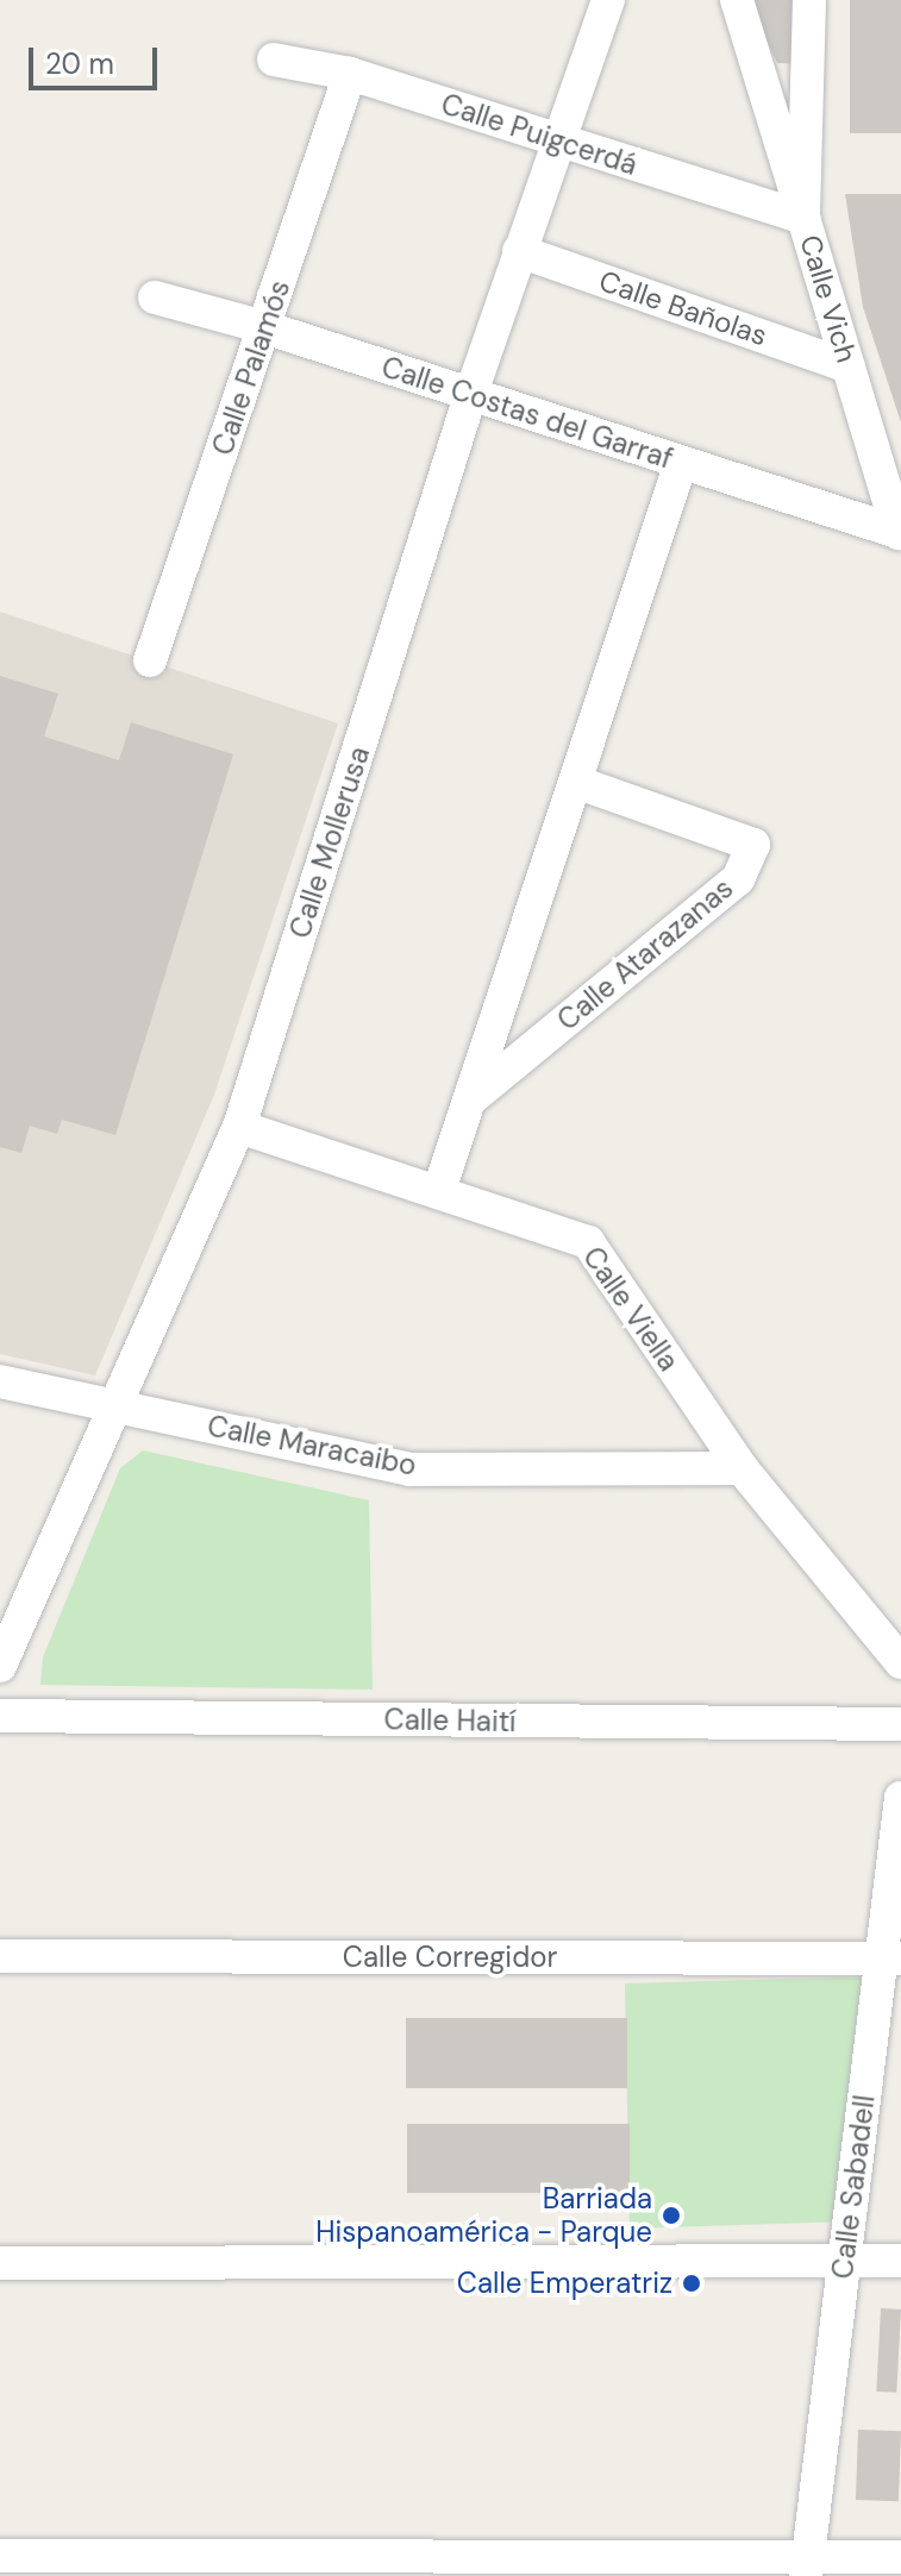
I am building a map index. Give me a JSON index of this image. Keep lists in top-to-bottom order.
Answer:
{
  "streets": {
    "street": [
      "Calle Puigcerdá",
      "Calle Vich",
      "Calle Bañolas",
      "Calle Palamós",
      "Calle Costas del Garraf",
      "Calle Mollerusa",
      "Calle Atarazanas",
      "Calle Viella",
      "Calle Maracaibo",
      "Calle Haití",
      "Calle Corregidor",
      "Calle Sabadell"
    ]
  },
  "crossings": [
    ["Calle Puigcerdá", "Calle Vich"],
    ["Calle Puigcerdá", "Calle Palamós"],
    ["Calle Puigcerdá", "Calle Mollerusa"],
    ["Calle Vich", "Calle Bañolas"],
    ["Calle Vich", "Calle Costas del Garraf"],
    ["Calle Bañolas", "Calle Mollerusa"],
    ["Calle Palamós", "Calle Costas del Garraf"],
    ["Calle Costas del Garraf", "Calle Mollerusa"],
    ["Calle Mollerusa", "Calle Viella"],
    ["Calle Mollerusa", "Calle Maracaibo"],
    ["Calle Viella", "Calle Maracaibo"],
    ["Calle Corregidor", "Calle Sabadell"]
  ],
  "places": ["Barriada Hispanoamérica - Parque", "Calle Emperatriz"],
  "scale_bar": "20 m"
}
